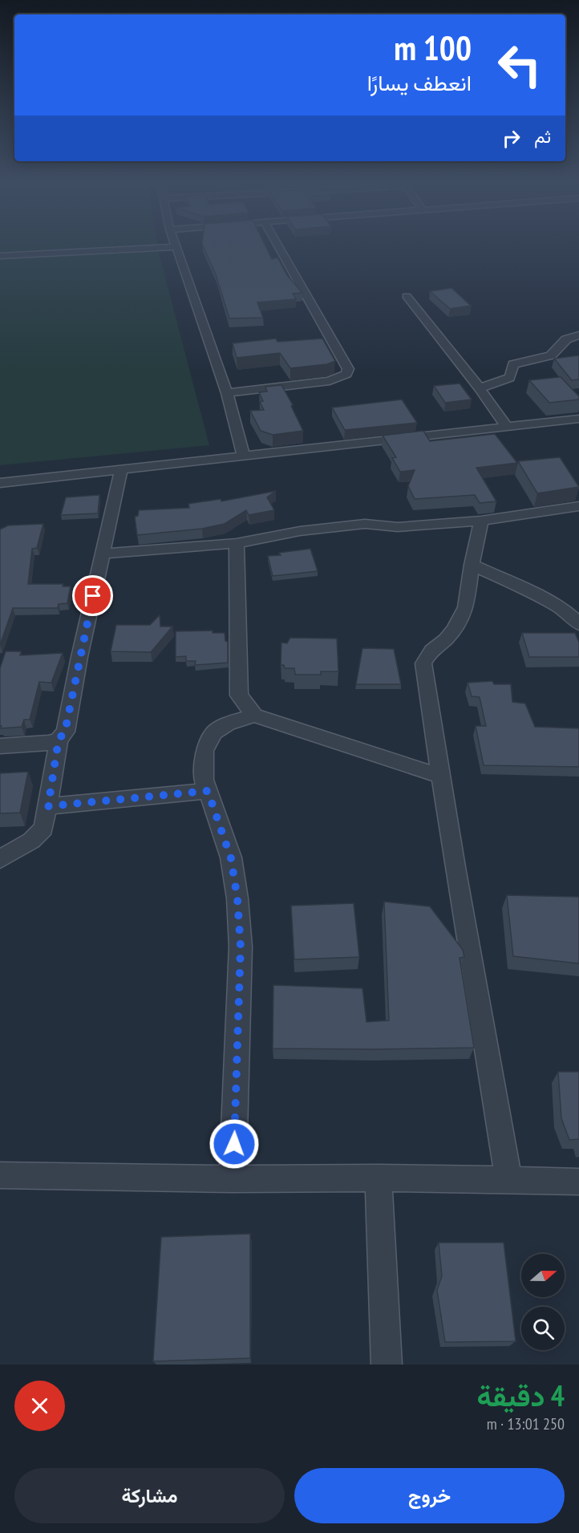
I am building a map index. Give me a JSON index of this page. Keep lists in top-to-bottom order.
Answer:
{
  "north": "right",
  "page": {
    "turn": ["100 m", "انعطف يسارًا"],
    "then": "ثم",
    "heading": ["4 دقيقة", "250 m · 13:01"],
    "buttons": ["خروج", "مشاركة"]
  }
}
